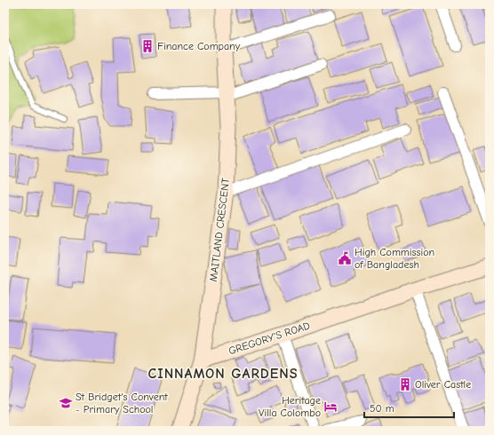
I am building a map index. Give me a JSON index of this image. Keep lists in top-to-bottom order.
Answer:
{
  "streets": {
    "main road": ["MAITLAND CRESCENT", "GREGORY'S ROAD"]
  },
  "crossings": [
    ["MAITLAND CRESCENT", "GREGORY'S ROAD"]
  ],
  "districts": ["CINNAMON GARDENS"],
  "places": {
    "building": ["Finance Company", "Oliver Castle"],
    "public building": ["High Commission of Bangladesh"],
    "school or university": ["St Bridget's Convent - Primary School"],
    "hotel": ["Heritage Villa Colombo"]
  },
  "scale_bar": "50 m"
}
